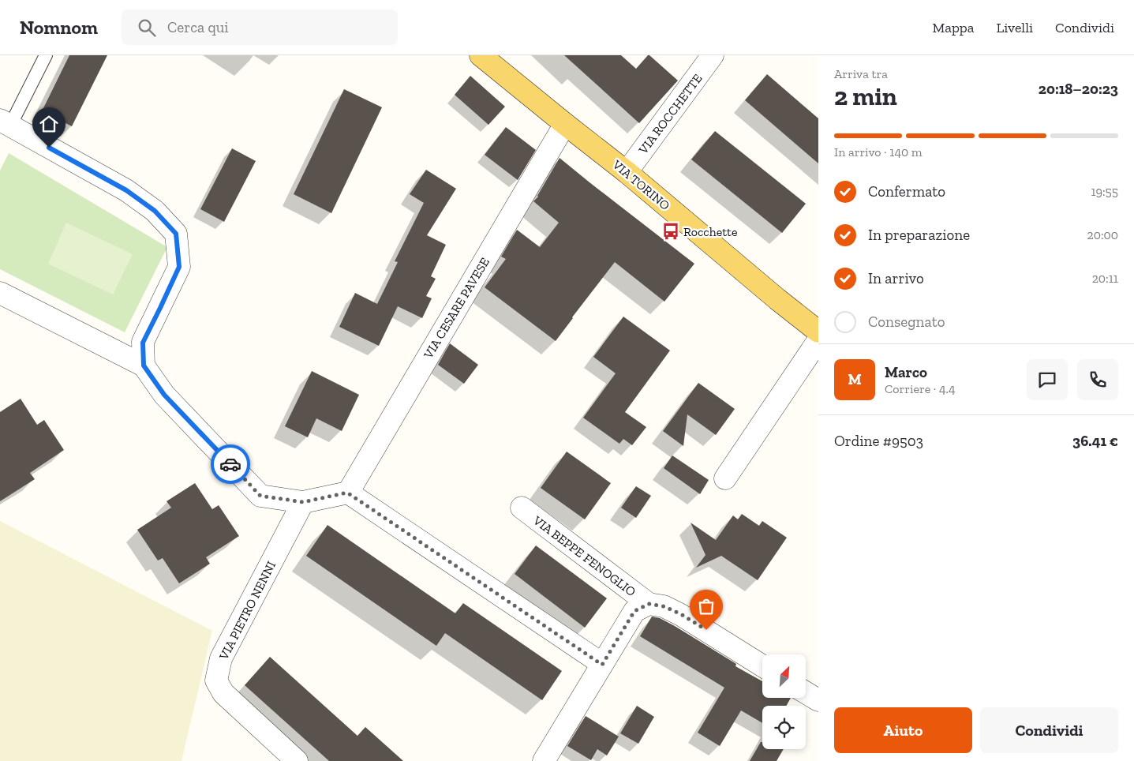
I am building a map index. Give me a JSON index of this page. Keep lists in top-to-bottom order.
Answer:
{
  "streets": {
    "main road": ["VIA TORINO"],
    "street": [
      "VIA ROCCHETTE",
      "VIA CESARE PAVESE",
      "VIA BEPPE FENOGLIO",
      "VIA PIETRO NENNI"
    ]
  },
  "crossings": [
    ["VIA ROCCHETTE", "VIA TORINO"],
    ["VIA TORINO", "VIA CESARE PAVESE"]
  ],
  "places": {
    "bus stop": ["Rocchette"]
  },
  "north": "top right",
  "page": {
    "header": "Nomnom",
    "search": "Cerca qui",
    "nav": ["Mappa", "Livelli", "Condividi"],
    "heading": ["2 min", "Arriva tra", "20:18–20:23"],
    "panel": [
      "Marco",
      "Corriere · 4.4",
      "Ordine #9503",
      "36.41 €"
    ],
    "bar": "In arrivo · 140 m",
    "list": [
      ["Confermato", "19:55"],
      ["In preparazione", "20:00"],
      ["In arrivo", "20:11"],
      "Consegnato"
    ],
    "round": "M",
    "buttons": ["Aiuto", "Condividi"]
  }
}
